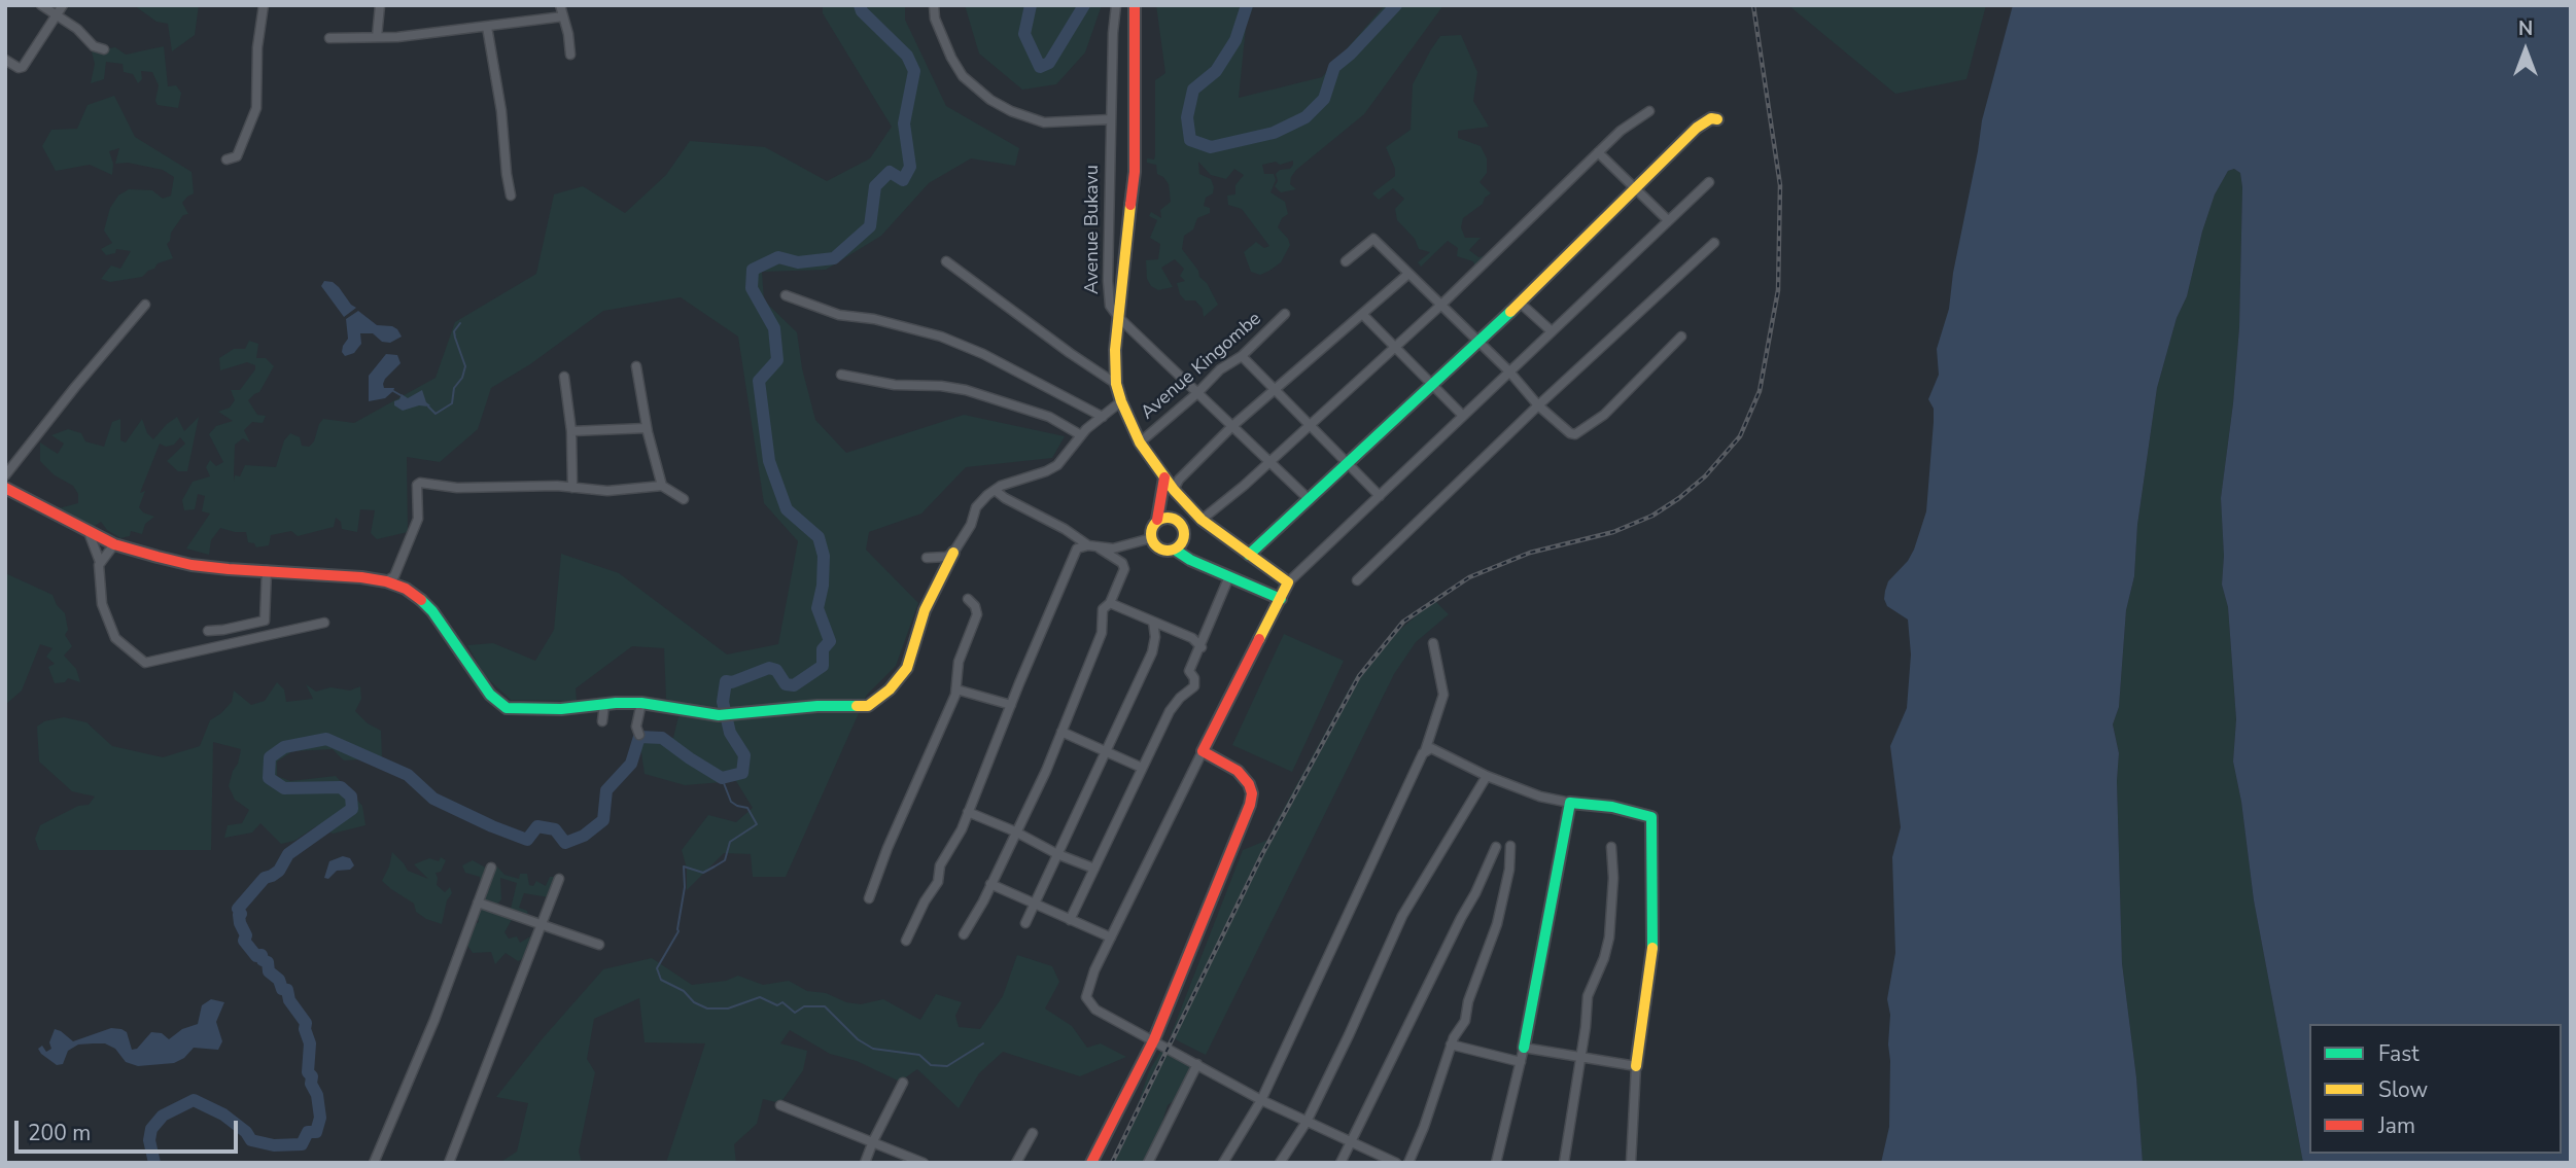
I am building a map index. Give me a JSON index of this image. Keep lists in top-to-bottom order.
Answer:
{
  "streets": {
    "street": ["Avenue Bukavu", "Avenue Kingombe"]
  },
  "crossings": [
    ["Avenue Bukavu", "Avenue Kingombe"]
  ],
  "legend": ["Fast", "Slow", "Jam"],
  "scale_bar": "200 m",
  "north": "top"
}
